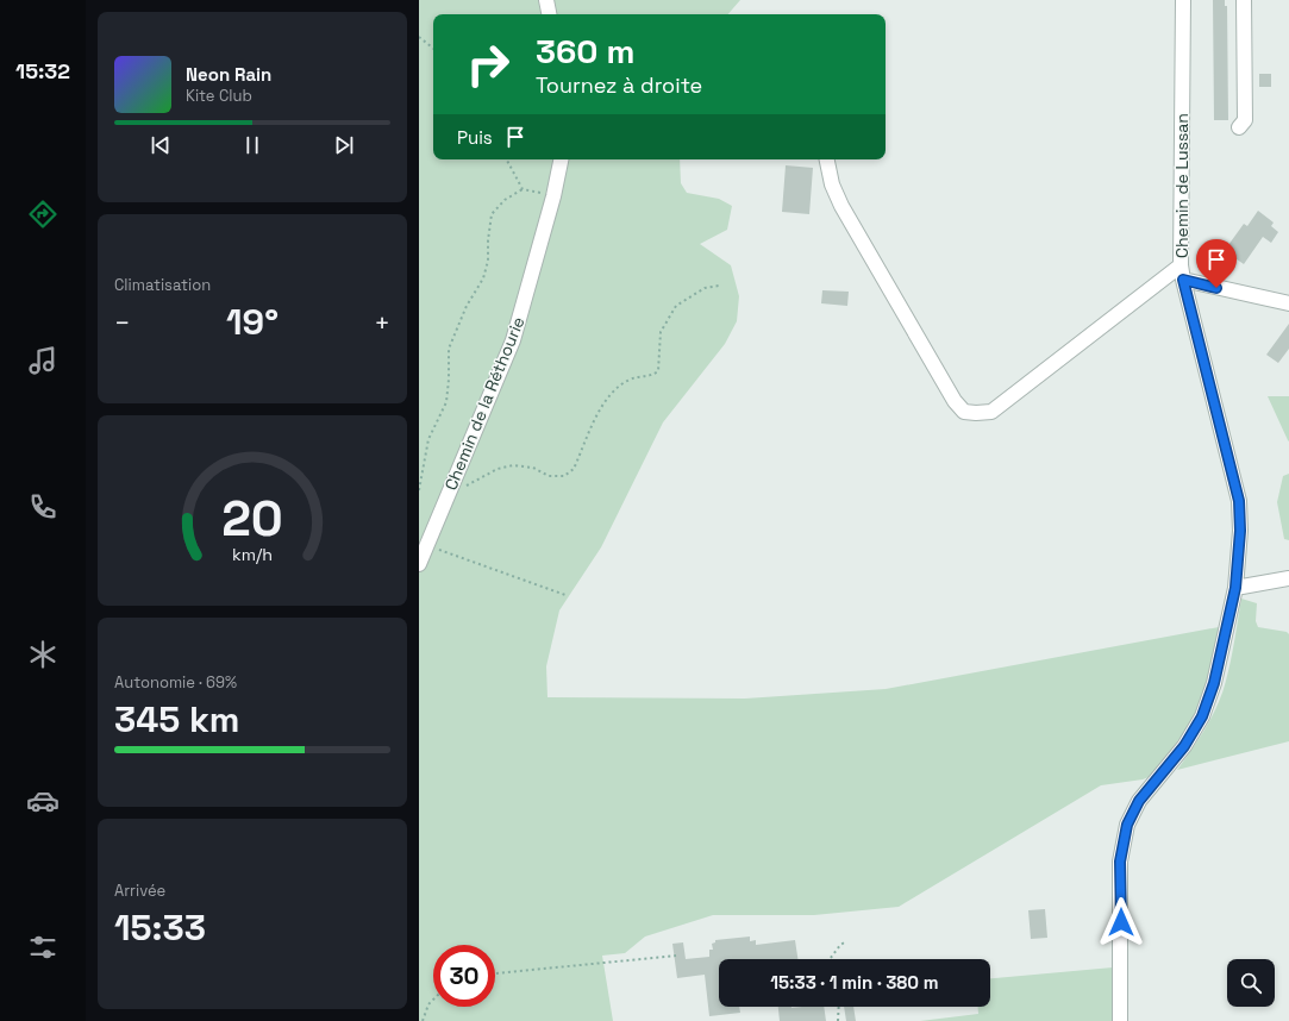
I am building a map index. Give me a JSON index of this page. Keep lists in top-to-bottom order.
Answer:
{
  "streets": {
    "street": ["Chemin de Lussan", "Chemin de la Réthourie"]
  },
  "page": {
    "tabs": "15:32",
    "turn": ["360 m", "Tournez à droite"],
    "song": ["Neon Rain", "Kite Club"],
    "then": "Puis",
    "tile": [
      "Climatisation",
      ["Autonomie · 69%", "345 km"],
      ["Arrivée", "15:33"]
    ],
    "heat": ["−", "19°", "+"],
    "limit": "30",
    "trip": "15:33 · 1 min · 380 m",
    "gauge": ["20", "km/h"]
  }
}
